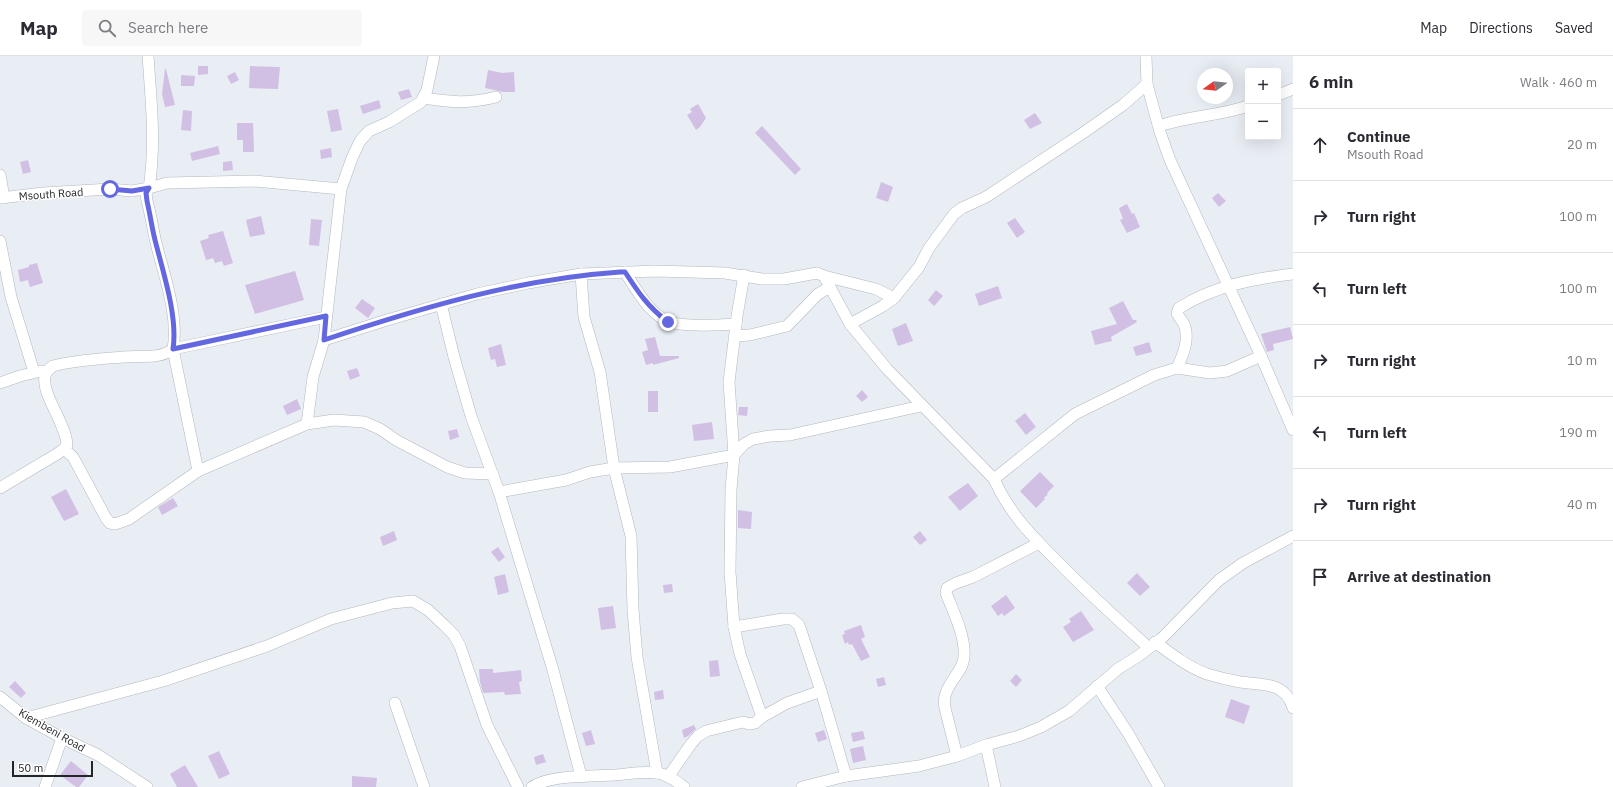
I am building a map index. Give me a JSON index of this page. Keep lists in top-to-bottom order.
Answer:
{
  "streets": {
    "street": ["Msouth Road", "Kiembeni Road"]
  },
  "scale_bar": "50 m",
  "north": "left",
  "page": {
    "header": "Map",
    "search": "Search here",
    "nav": ["Map", "Directions", "Saved"],
    "heading": ["6 min", "Walk · 460 m"],
    "map_buttons": ["+", "−"],
    "list": [
      ["Continue", "Msouth Road", "20 m"],
      ["Turn right", "100 m"],
      ["Turn left", "100 m"],
      ["Turn right", "10 m"],
      ["Turn left", "190 m"],
      ["Turn right", "40 m"],
      "Arrive at destination"
    ],
    "scale": "50 m"
  }
}
